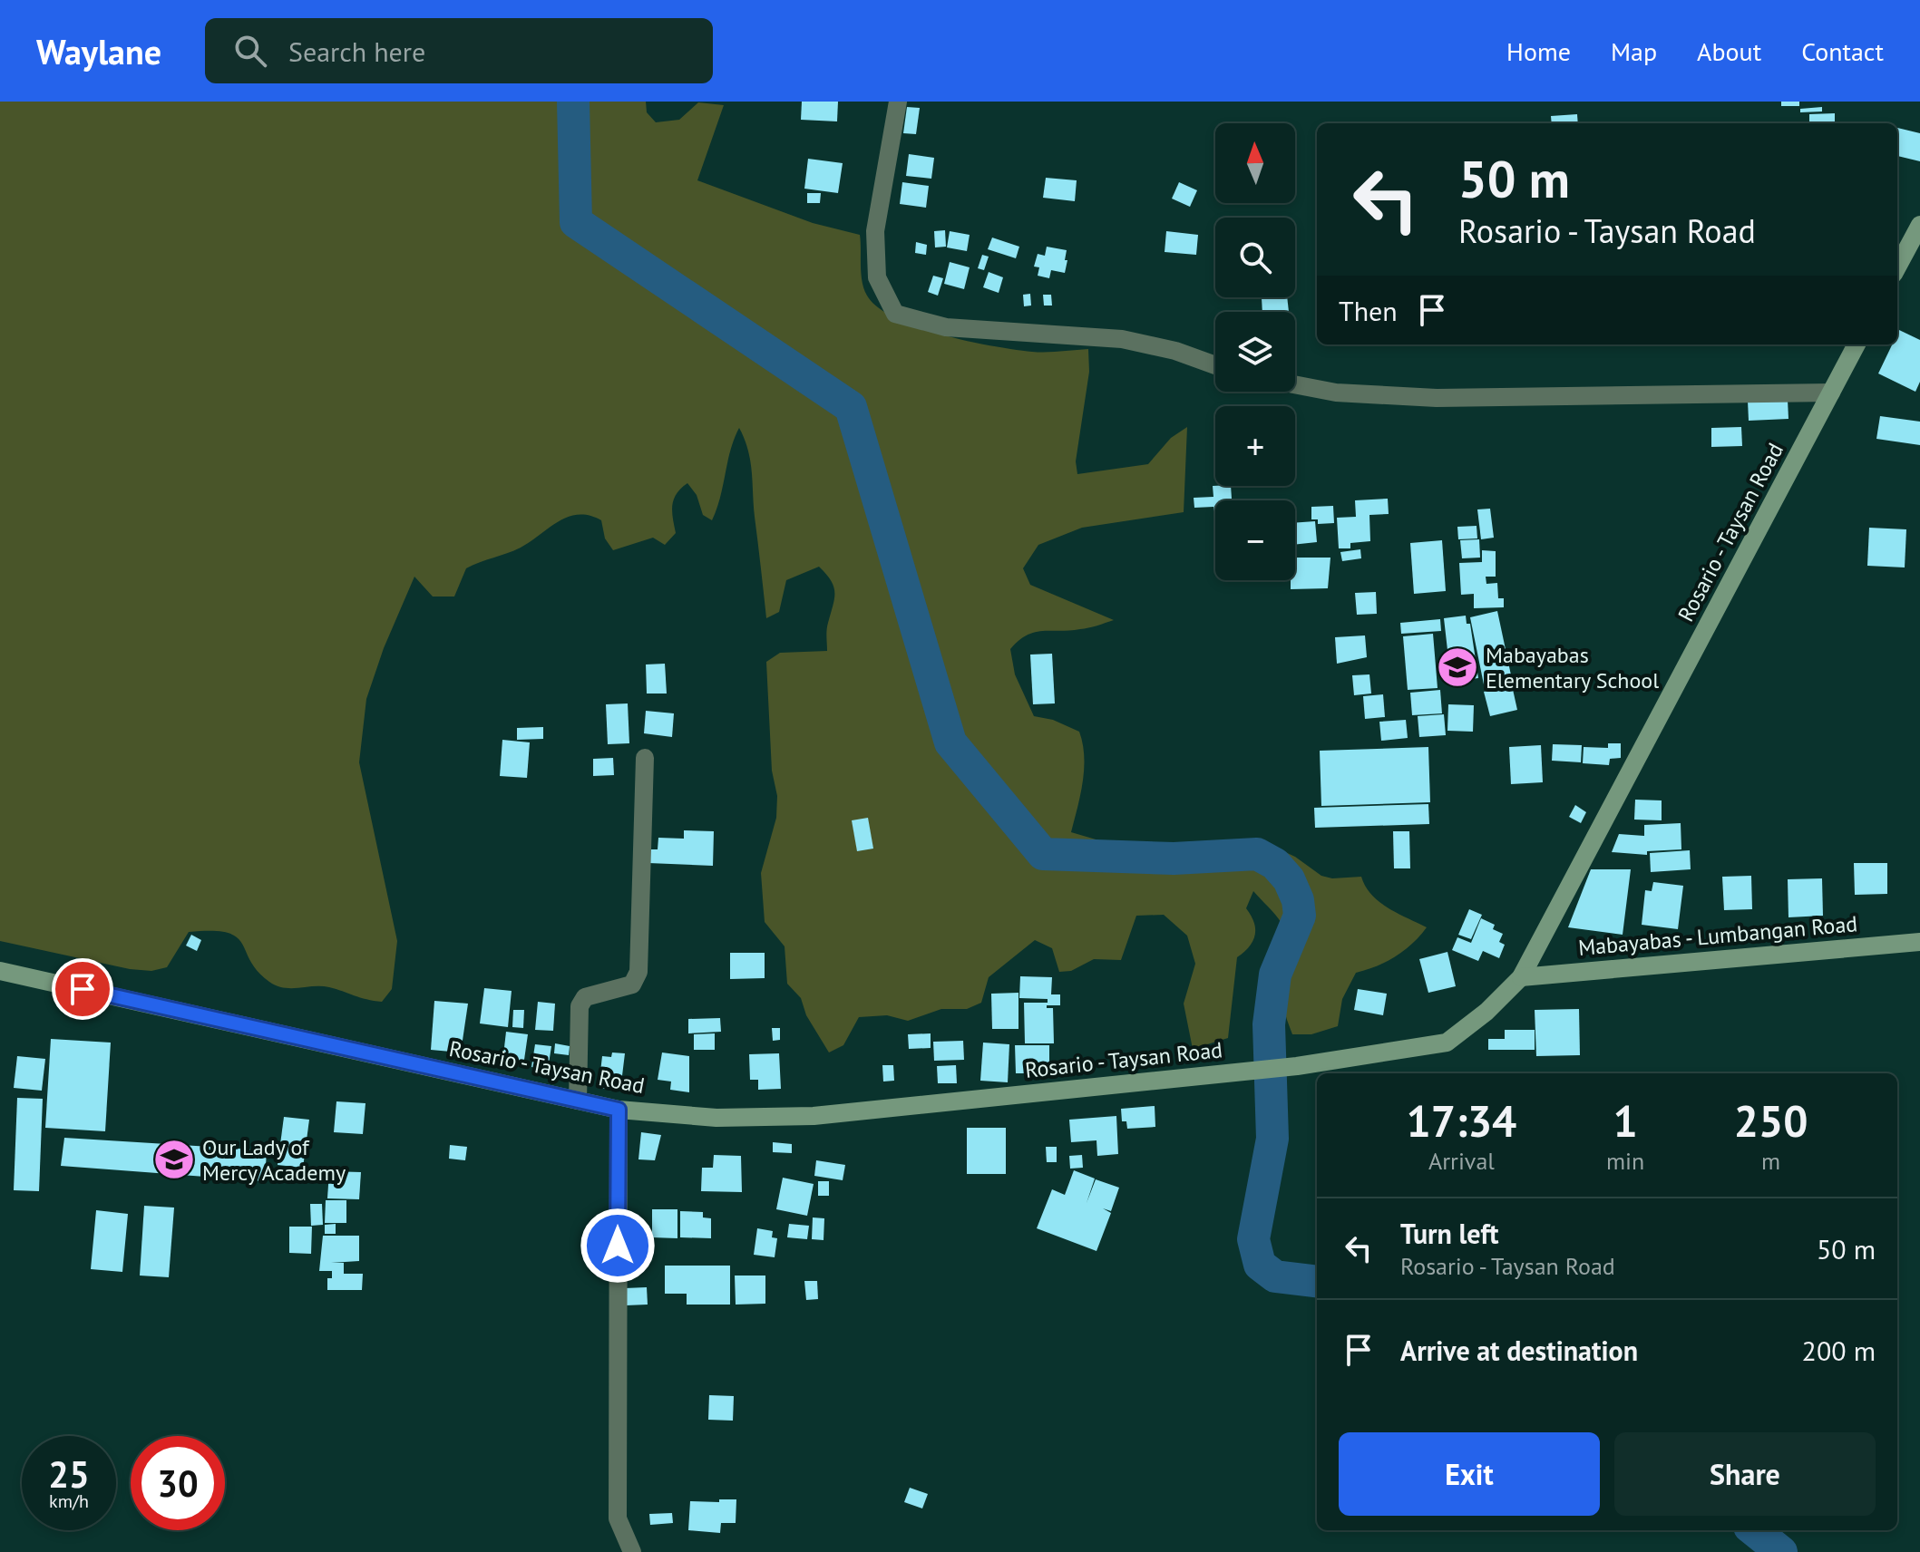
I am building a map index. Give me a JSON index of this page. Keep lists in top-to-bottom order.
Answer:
{
  "streets": {
    "main road": ["Rosario - Taysan Road", "Mabayabas - Lumbangan Road"]
  },
  "crossings": [
    ["Rosario - Taysan Road", "Mabayabas - Lumbangan Road"]
  ],
  "places": {
    "school or university": ["Mabayabas Elementary School", "Our Lady of Mercy Academy"]
  },
  "north": "top",
  "page": {
    "header": "Waylane",
    "search": "Search here",
    "nav": [
      "Home",
      "Map",
      "About",
      "Contact"
    ],
    "map_buttons": ["+", "−"],
    "turn": ["50 m", "Rosario - Taysan Road"],
    "then": "Then",
    "eta": [
      "17:34",
      "Arrival",
      "1",
      "min",
      "250",
      "m"
    ],
    "list": [
      {
        "name": "Turn left",
        "note": "Rosario - Taysan Road",
        "value": "50 m"
      },
      {
        "name": "Arrive at destination",
        "value": "200 m"
      }
    ],
    "buttons": ["Exit", "Share"],
    "speed": "25 km/h",
    "limit": "30"
  }
}
